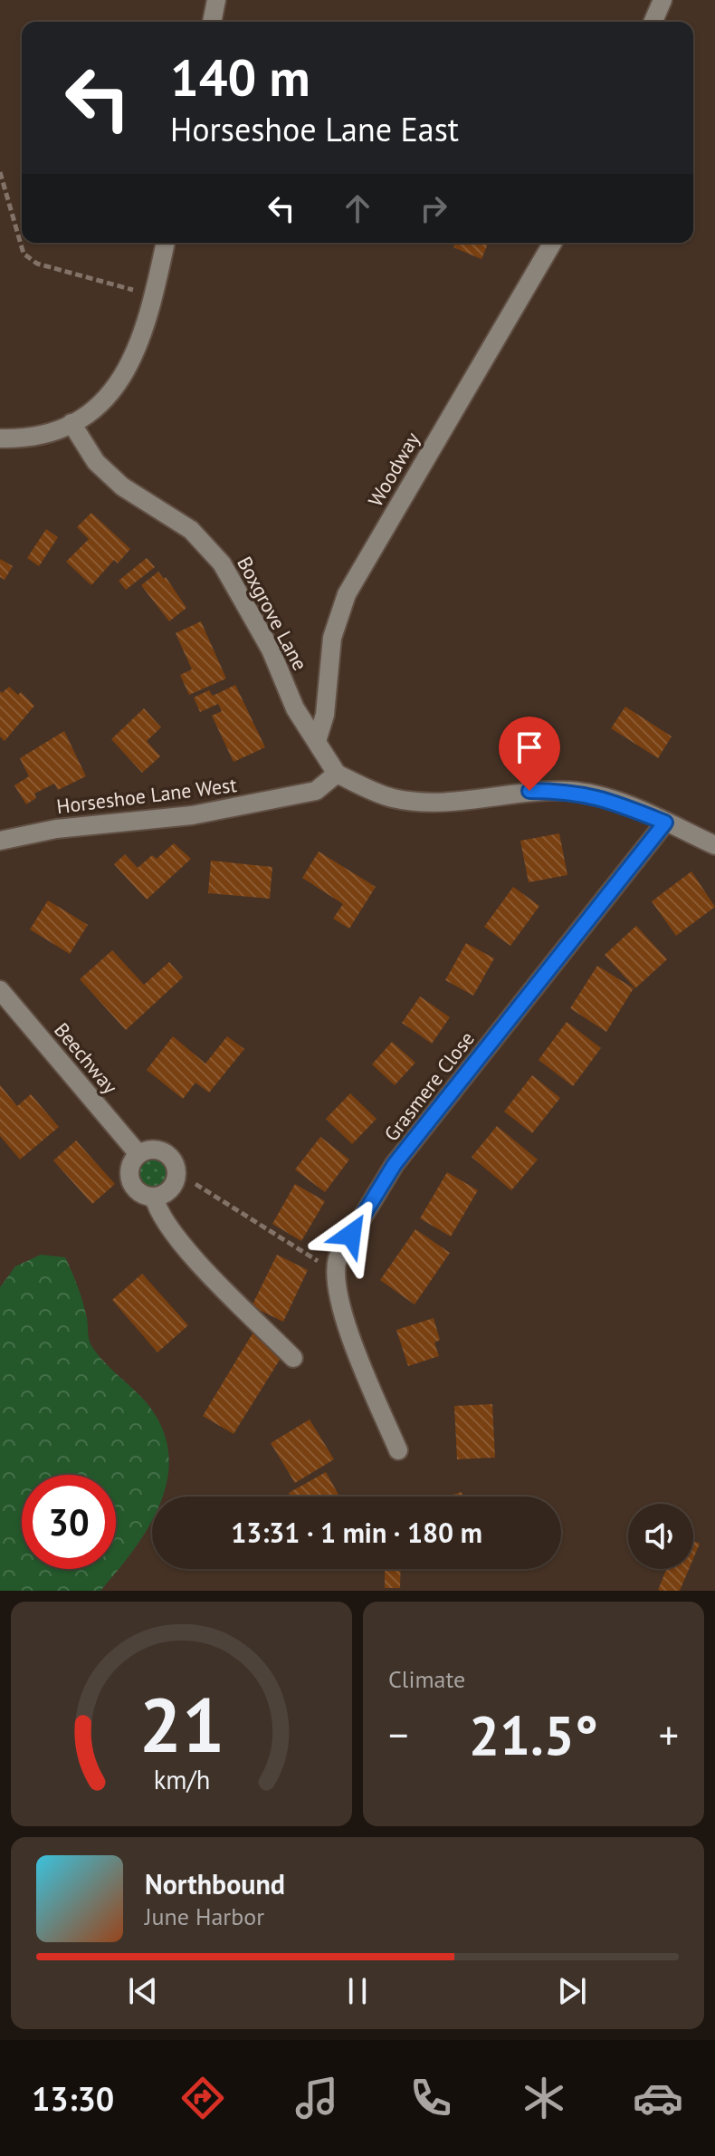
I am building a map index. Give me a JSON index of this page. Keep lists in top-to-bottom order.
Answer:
{
  "streets": {
    "street": [
      "Woodway",
      "Boxgrove Lane",
      "Horseshoe Lane West",
      "Beechway",
      "Grasmere Close"
    ]
  },
  "crossings": [
    ["Woodway", "Boxgrove Lane"],
    ["Boxgrove Lane", "Horseshoe Lane West"]
  ],
  "page": {
    "turn": ["140 m", "Horseshoe Lane East"],
    "limit": "30",
    "trip": "13:31 · 1 min · 180 m",
    "tile": "Climate",
    "heat": ["−", "21.5°", "+"],
    "song": ["Northbound", "June Harbor"],
    "tabs": "13:30",
    "gauge": ["21", "km/h"]
  }
}
